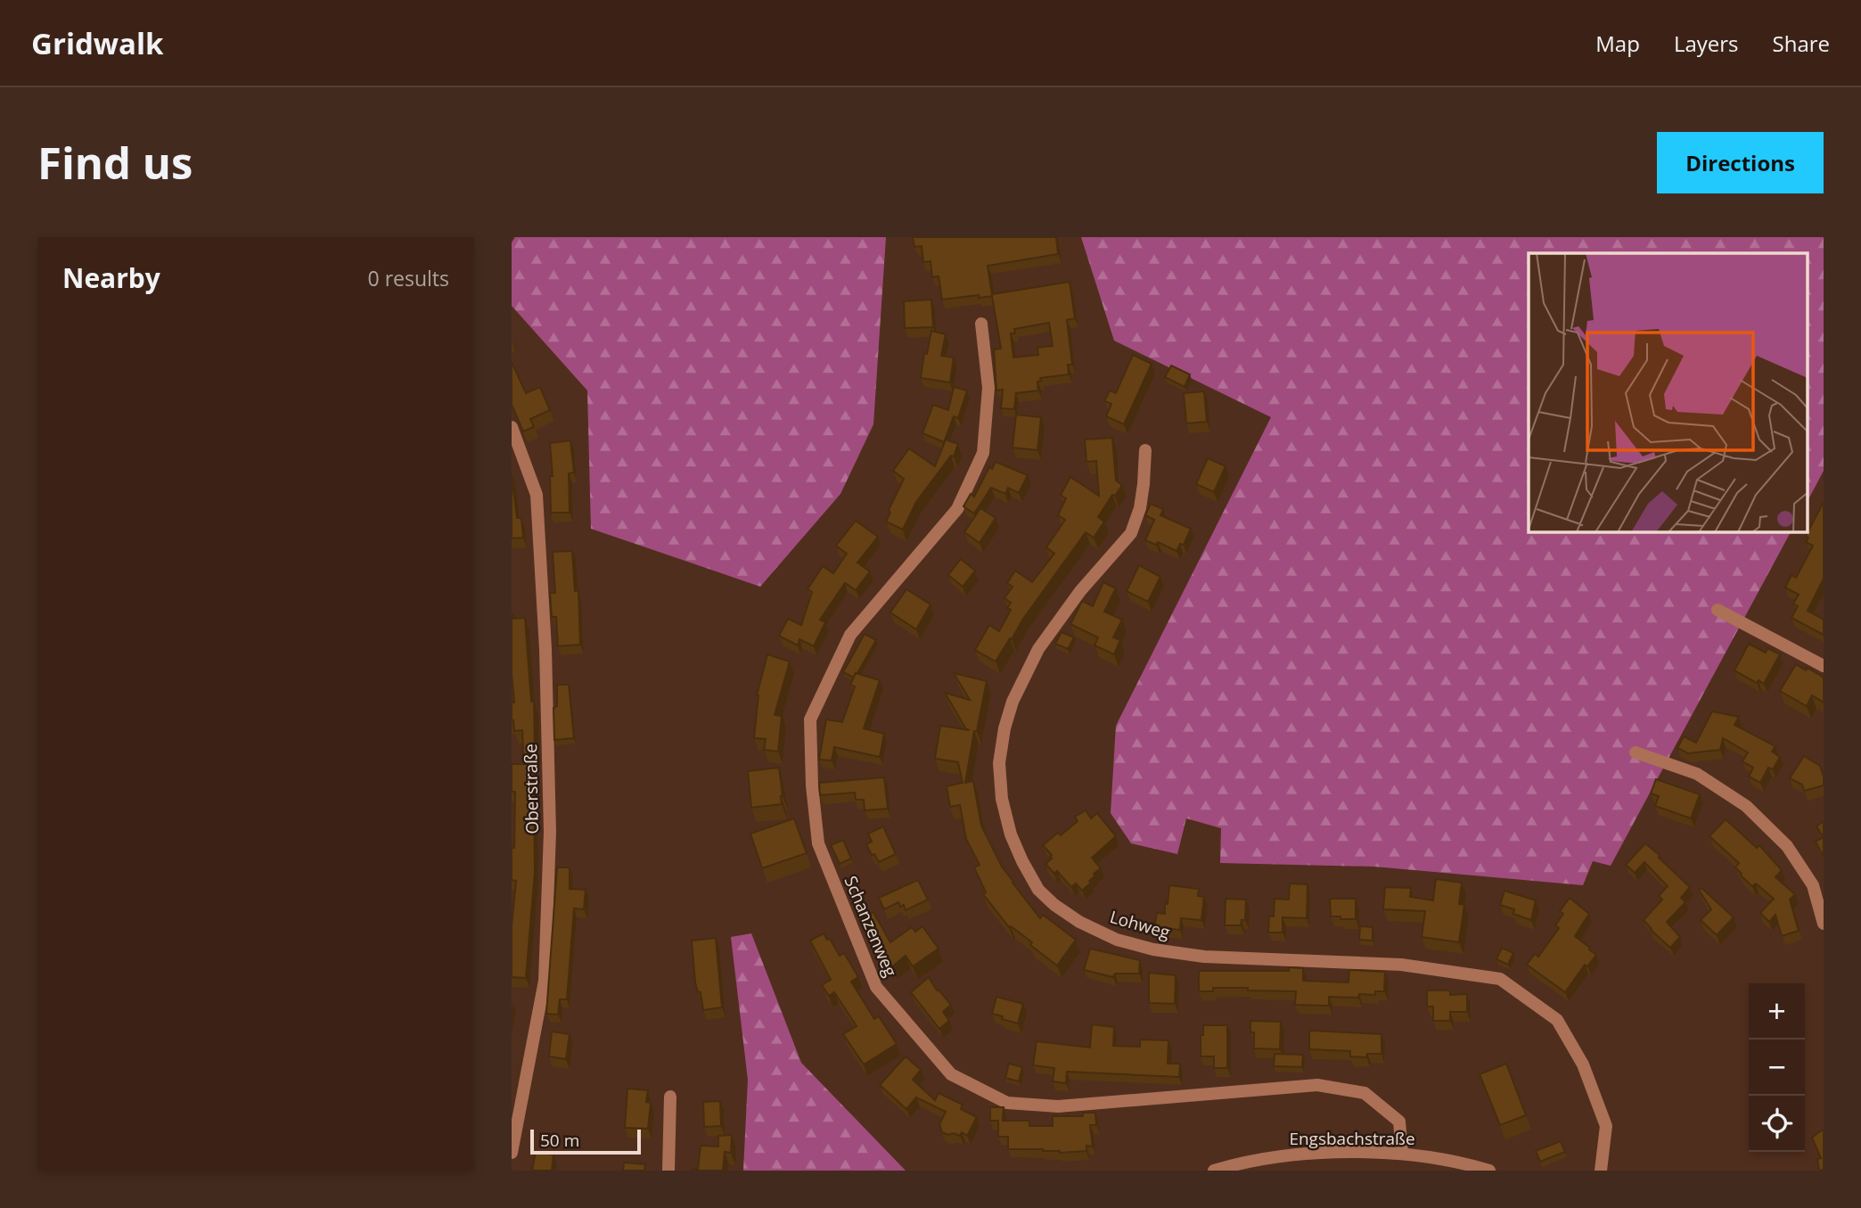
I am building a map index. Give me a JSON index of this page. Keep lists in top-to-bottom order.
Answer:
{
  "streets": {
    "street": [
      "Oberstraße",
      "Lohweg",
      "Schanzenweg",
      "Engsbachstraße"
    ]
  },
  "crossings": [
    ["Schanzenweg", "Engsbachstraße"]
  ],
  "scale_bar": "50 m",
  "page": {
    "header": "Gridwalk",
    "nav": ["Map", "Layers", "Share"],
    "buttons": "Directions",
    "title": "Find us",
    "heading": ["Nearby", "0 results"],
    "map_buttons": ["+", "−"],
    "scale": "50 m"
  }
}
